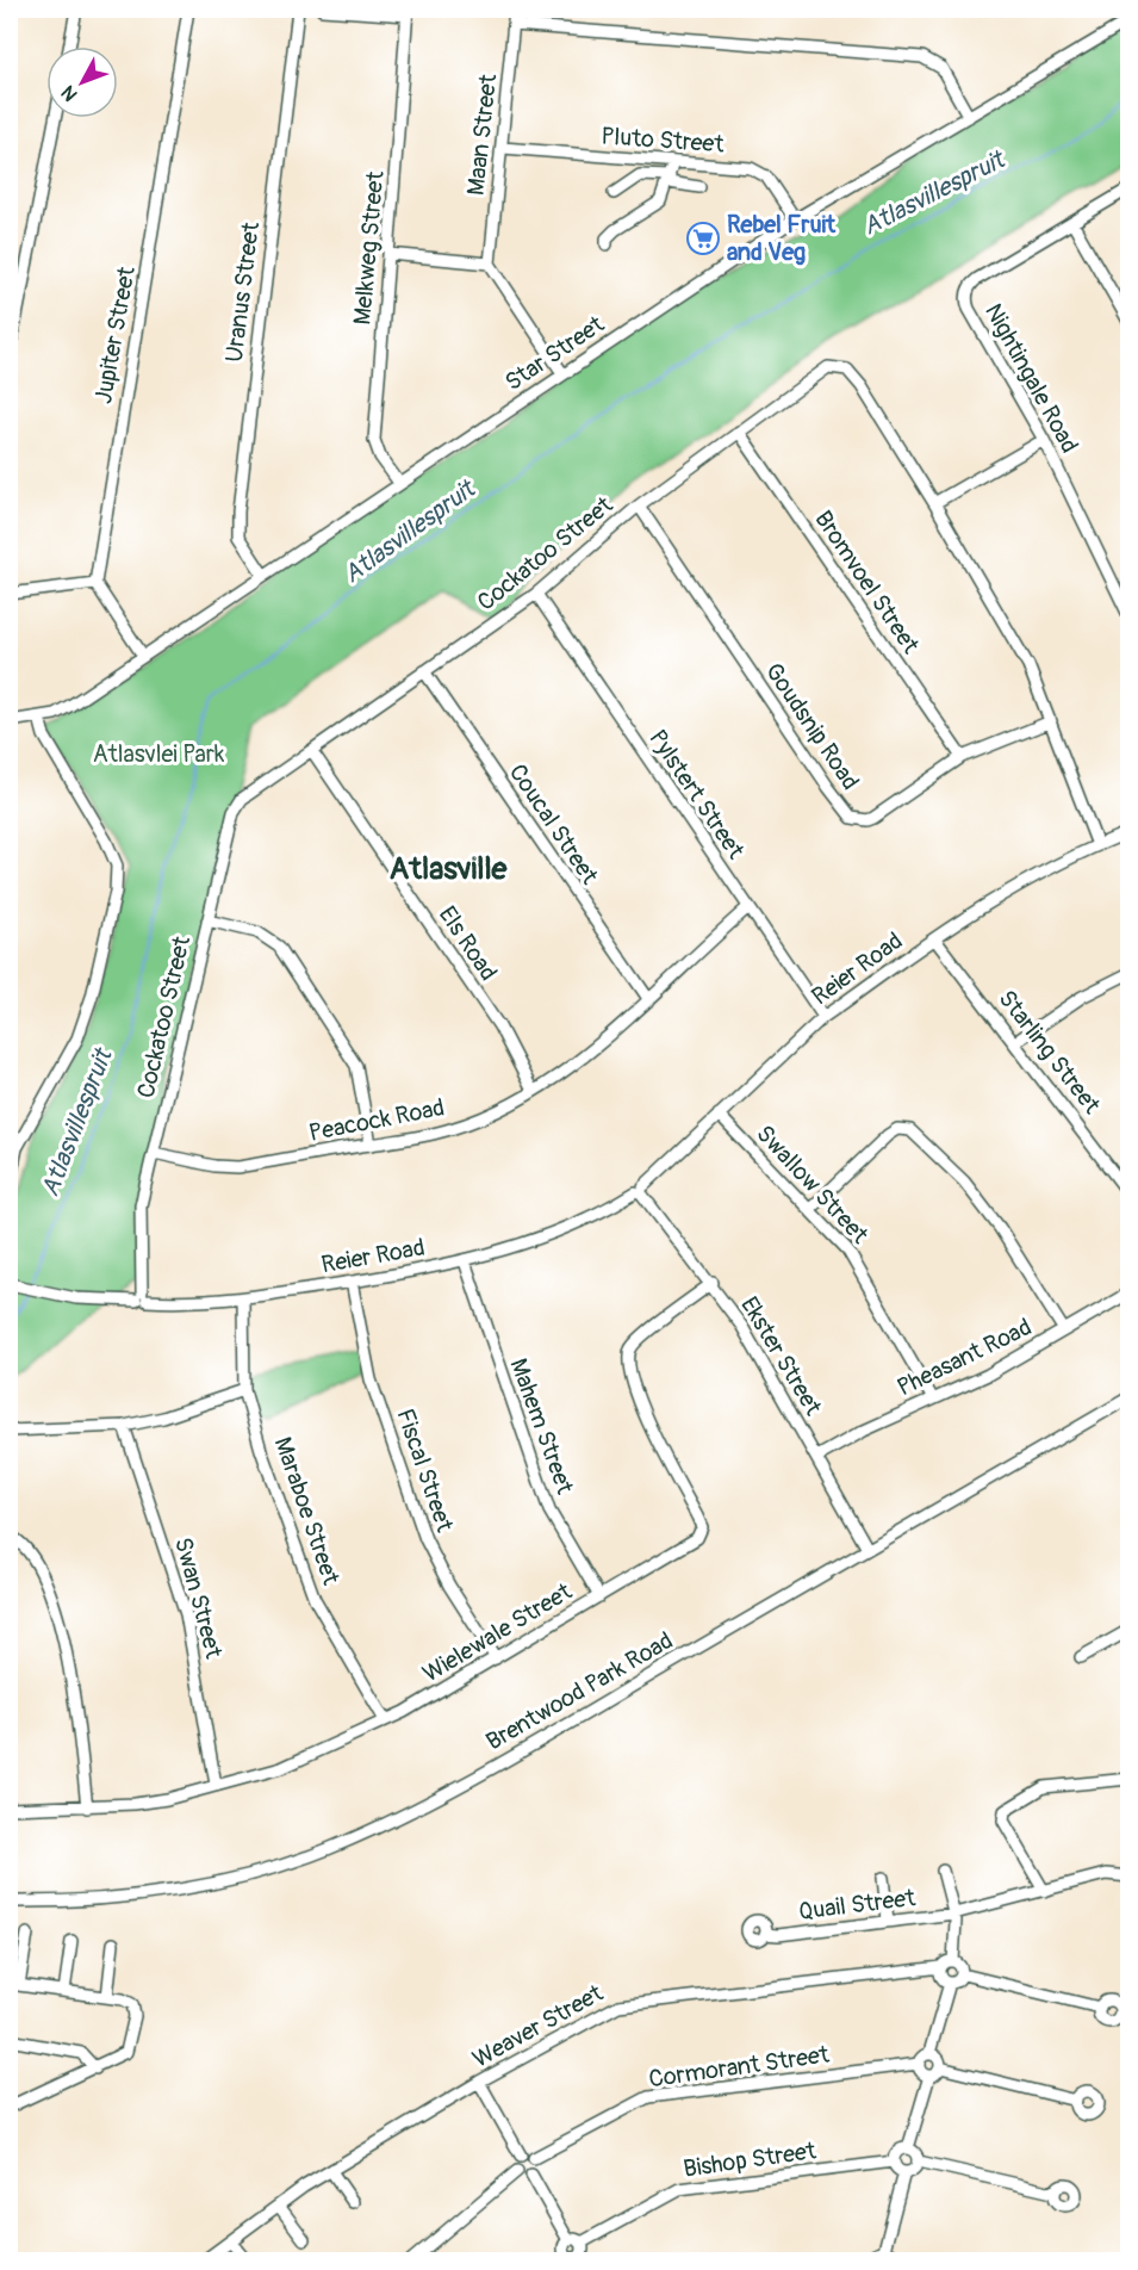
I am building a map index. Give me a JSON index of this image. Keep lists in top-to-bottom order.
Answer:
{
  "streets": {
    "street": [
      "Maan Street",
      "Pluto Street",
      "Melkweg Street",
      "Uranus Street",
      "Jupiter Street",
      "Star Street",
      "Nightingale Road",
      "Cockatoo Street",
      "Bromvoel Street",
      "Goudsnip Road",
      "Pylstert Street",
      "Coucal Street",
      "Els Road",
      "Reier Road",
      "Starling Street",
      "Peacock Road",
      "Swallow Street",
      "Ekster Street",
      "Pheasant Road",
      "Mahem Street",
      "Fiscal Street",
      "Maraboe Street",
      "Swan Street",
      "Wielewale Street",
      "Brentwood Park Road",
      "Quail Street",
      "Weaver Street",
      "Cormorant Street",
      "Bishop Street"
    ]
  },
  "crossings": [
    ["Maan Street", "Pluto Street"],
    ["Pluto Street", "Star Street"],
    ["Melkweg Street", "Star Street"],
    ["Uranus Street", "Star Street"],
    ["Cockatoo Street", "Bromvoel Street"],
    ["Cockatoo Street", "Goudsnip Road"],
    ["Cockatoo Street", "Pylstert Street"],
    ["Cockatoo Street", "Coucal Street"],
    ["Cockatoo Street", "Els Road"],
    ["Cockatoo Street", "Reier Road"],
    ["Cockatoo Street", "Peacock Road"],
    ["Bromvoel Street", "Goudsnip Road"],
    ["Pylstert Street", "Reier Road"],
    ["Pylstert Street", "Peacock Road"],
    ["Coucal Street", "Peacock Road"],
    ["Els Road", "Peacock Road"],
    ["Reier Road", "Starling Street"],
    ["Reier Road", "Swallow Street"],
    ["Reier Road", "Ekster Street"],
    ["Reier Road", "Mahem Street"],
    ["Reier Road", "Fiscal Street"],
    ["Reier Road", "Maraboe Street"],
    ["Swallow Street", "Pheasant Road"],
    ["Ekster Street", "Pheasant Road"],
    ["Ekster Street", "Wielewale Street"],
    ["Ekster Street", "Brentwood Park Road"],
    ["Mahem Street", "Wielewale Street"],
    ["Fiscal Street", "Wielewale Street"],
    ["Maraboe Street", "Wielewale Street"],
    ["Swan Street", "Wielewale Street"]
  ],
  "districts": ["Atlasville"],
  "water": ["Atlasvillespruit"],
  "parks": ["Atlasvlei Park"],
  "places": {
    "supermarket": ["Rebel Fruit and Veg"]
  },
  "north": "bottom left"
}
